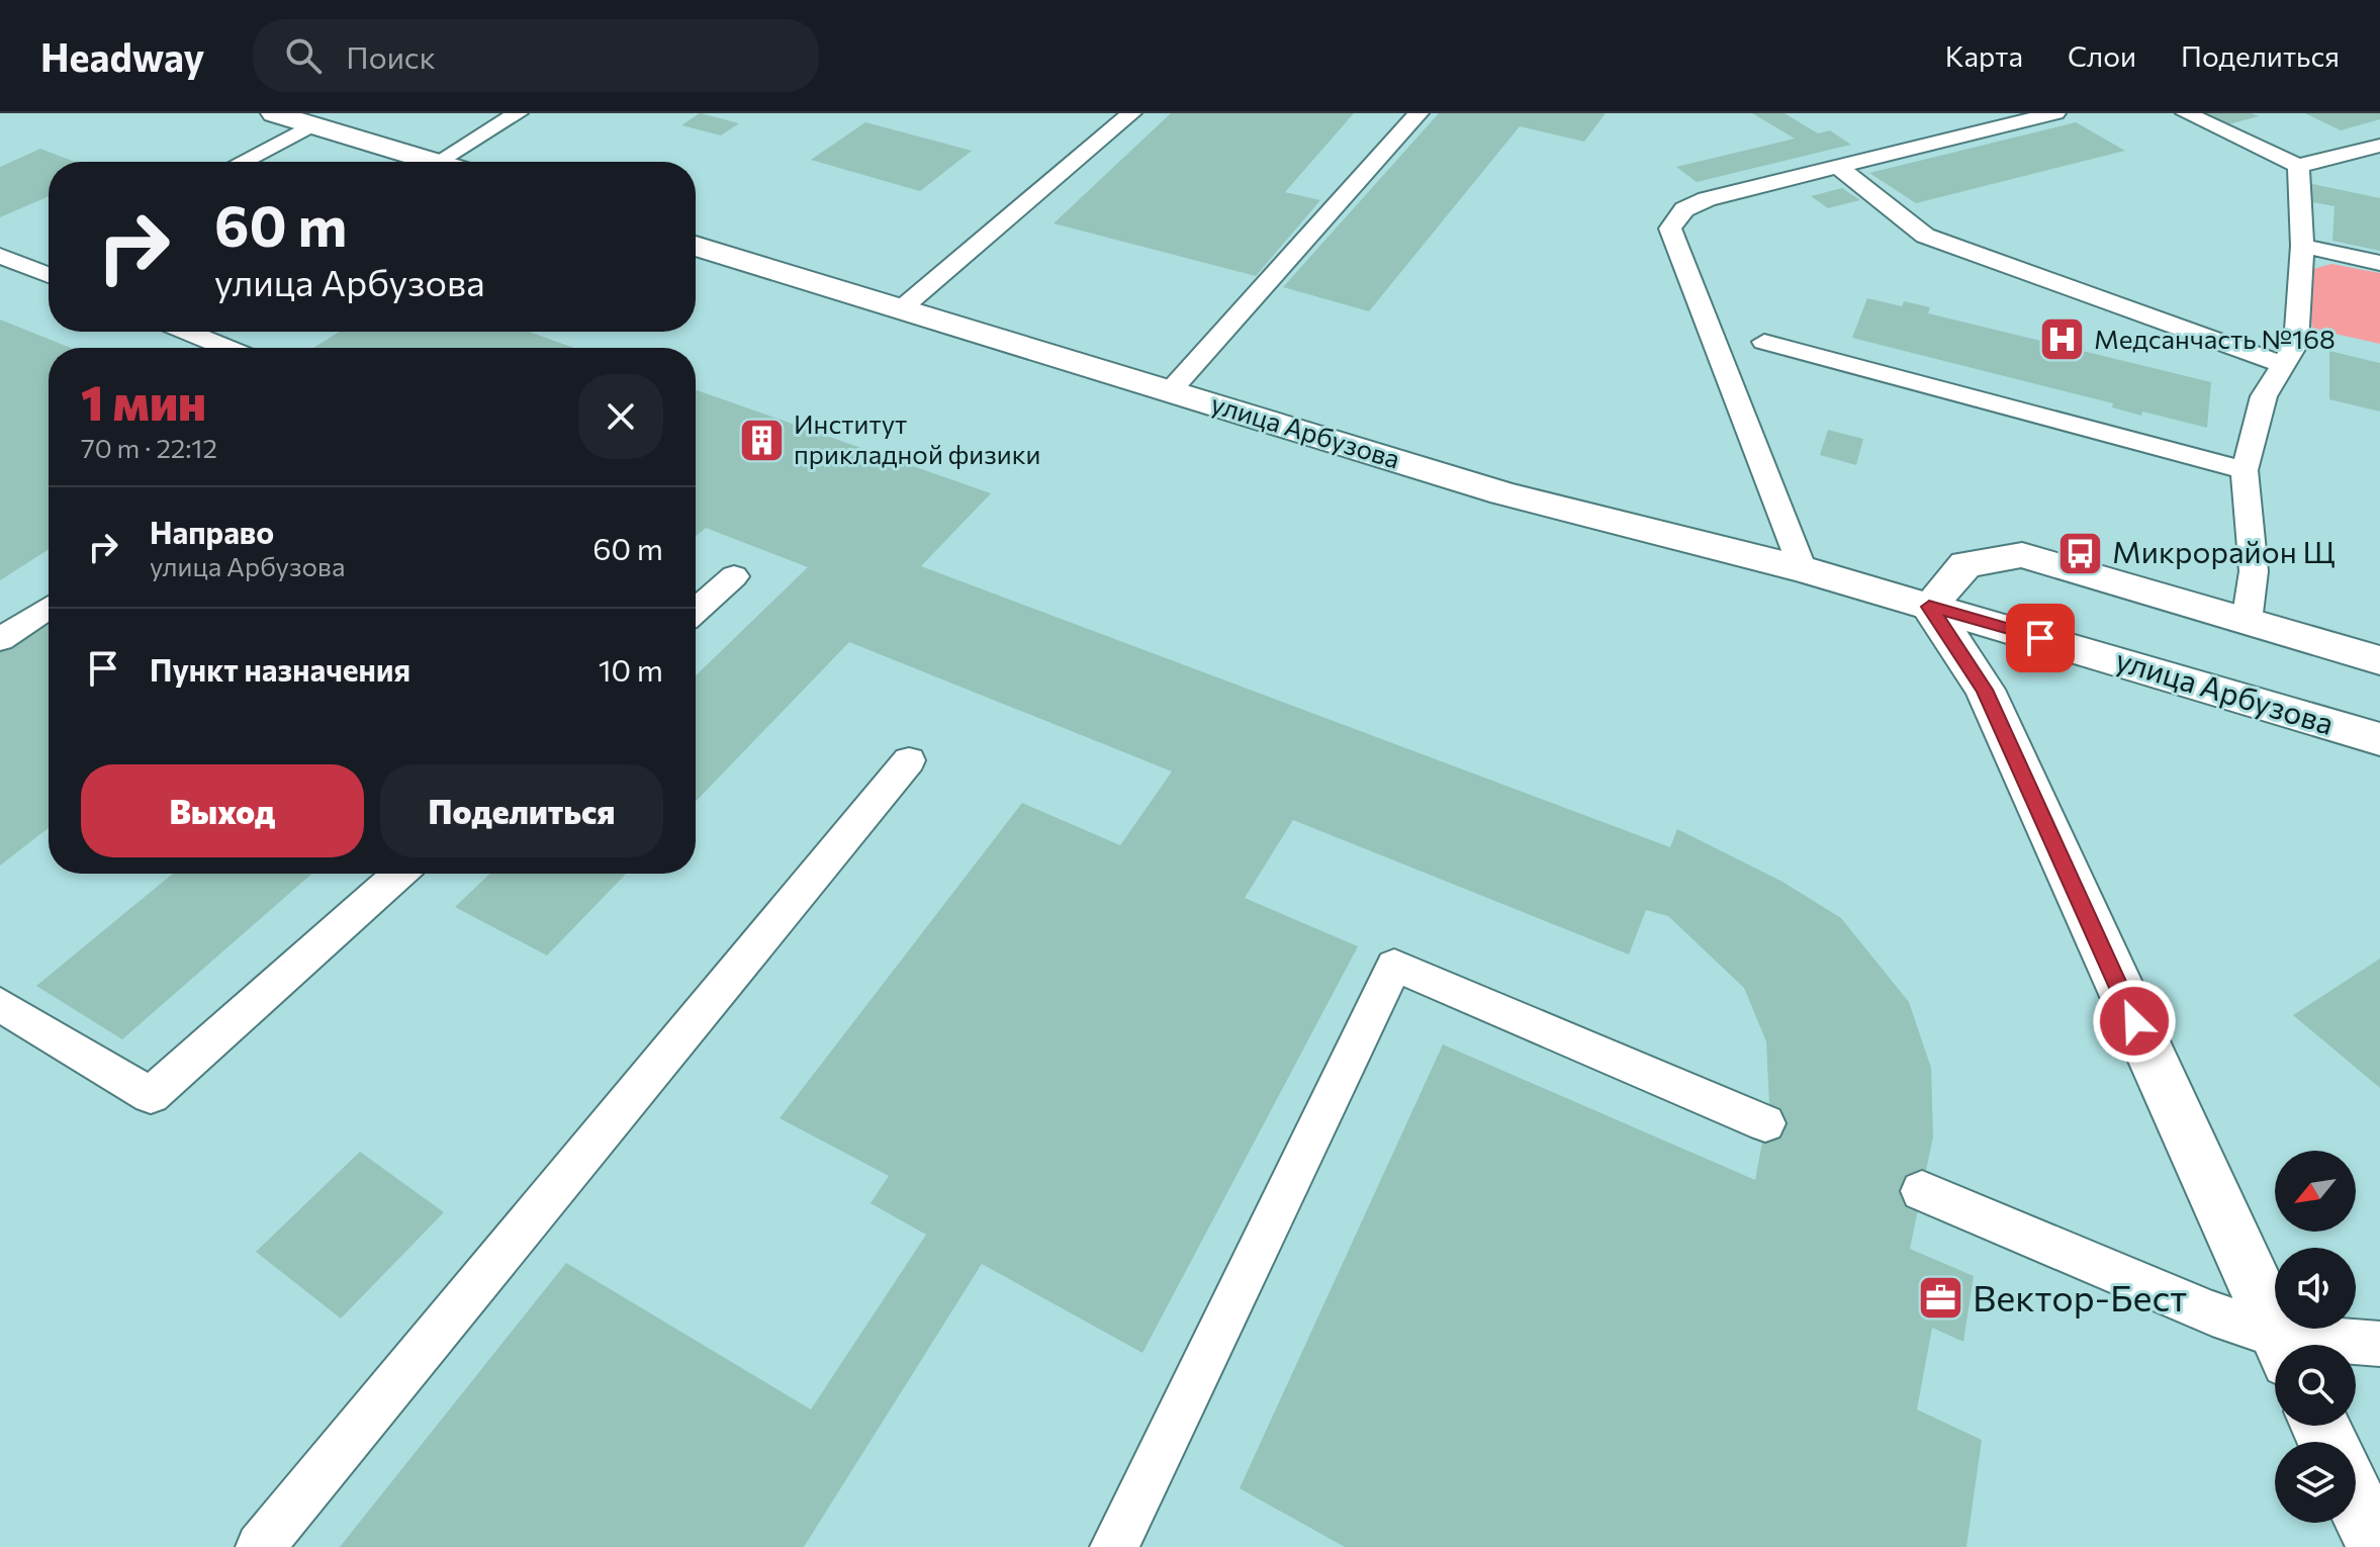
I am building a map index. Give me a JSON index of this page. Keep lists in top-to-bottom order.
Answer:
{
  "streets": {
    "street": ["улица Арбузова"]
  },
  "places": {
    "hospital": ["Медсанчасть №168"],
    "building": ["Институт прикладной физики"],
    "bus stop": ["Микрорайон Щ"],
    "office": ["Вектор-Бeст"]
  },
  "north": "bottom left",
  "page": {
    "header": "Headway",
    "search": "Поиск",
    "nav": ["Карта", "Слои", "Поделиться"],
    "turn": ["60 m", "улица Арбузова"],
    "heading": ["1 мин", "70 m · 22:12"],
    "list": [
      {
        "name": "Направо",
        "note": "улица Арбузова",
        "value": "60 m"
      },
      {
        "name": "Пункт назначения",
        "value": "10 m"
      }
    ],
    "buttons": ["Выход", "Поделиться"]
  }
}
